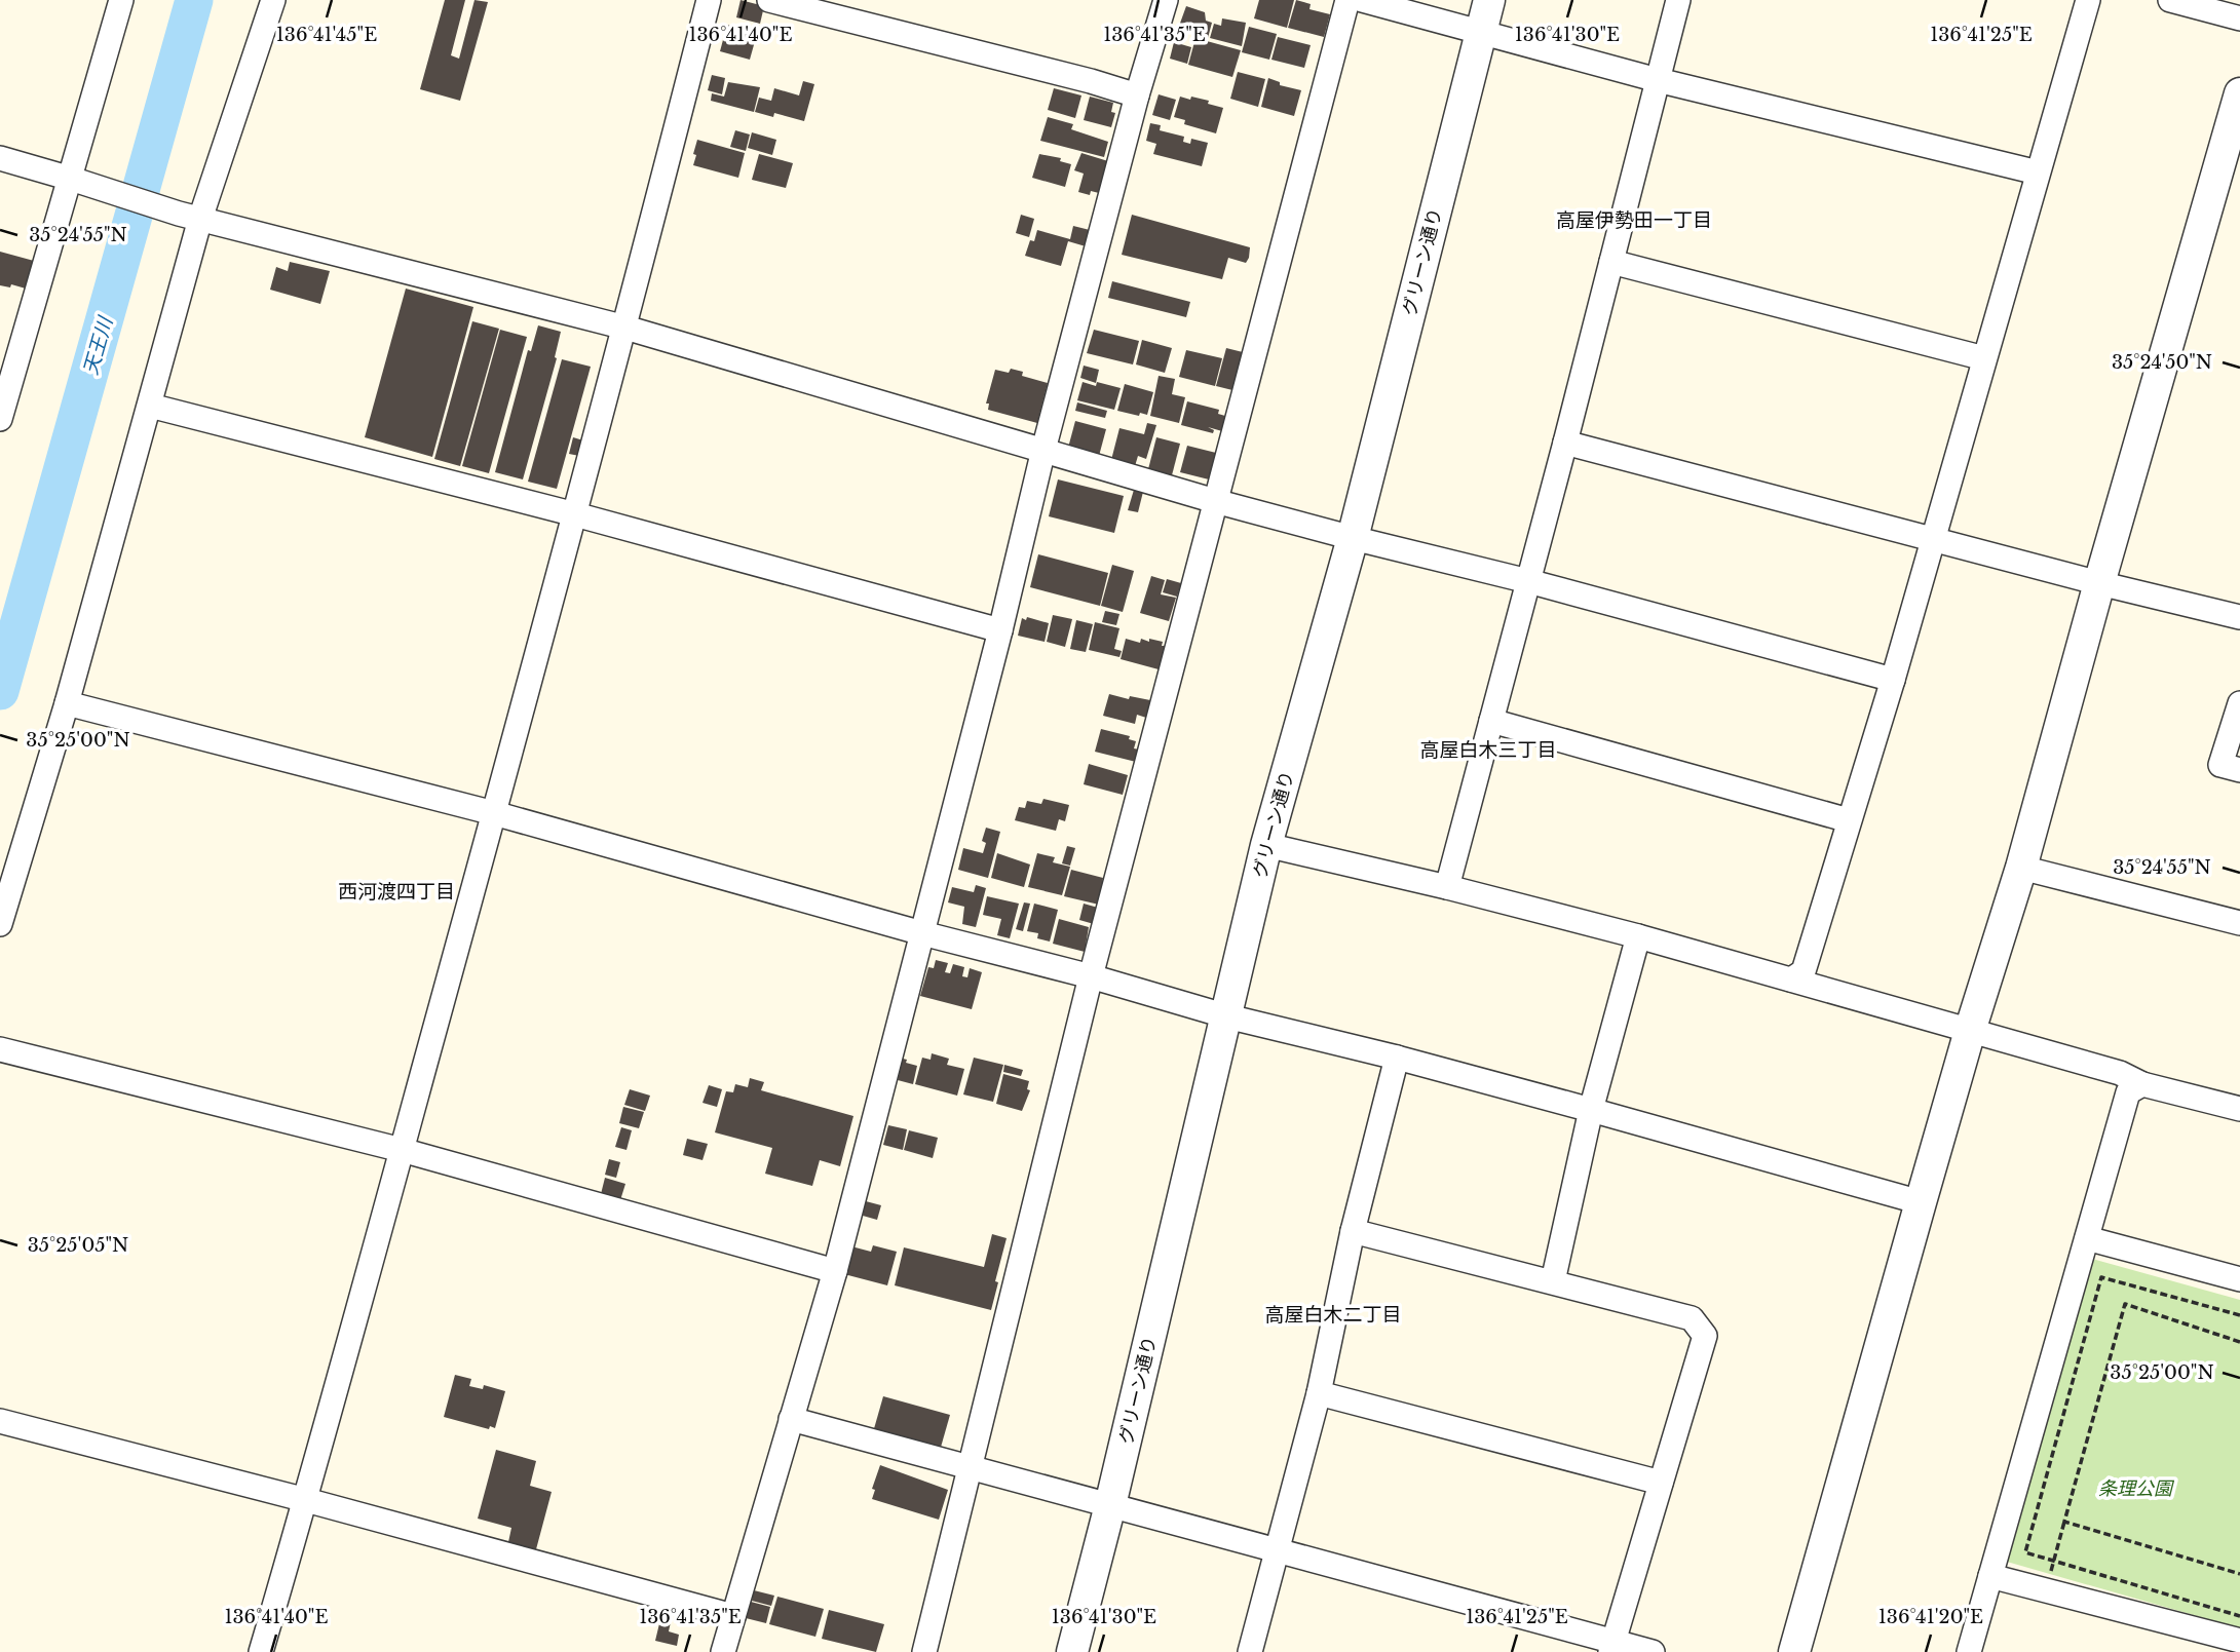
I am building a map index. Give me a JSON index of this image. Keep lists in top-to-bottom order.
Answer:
{
  "streets": {
    "street": ["グリーン通り"]
  },
  "districts": [
    "高屋伊勢田一丁目",
    "高屋白木三丁目",
    "西河渡四丁目",
    "高屋白木二丁目"
  ],
  "water": ["天王川"],
  "parks": ["条理公園"],
  "coordinates": [
    "136°41'45\"E",
    "136°41'40\"E",
    "136°41'35\"E",
    "136°41'30\"E",
    "136°41'25\"E",
    "35°24'55\"N",
    "35°24'50\"N",
    "35°25'00\"N",
    "35°25'05\"N",
    "136°41'20\"E"
  ]
}
